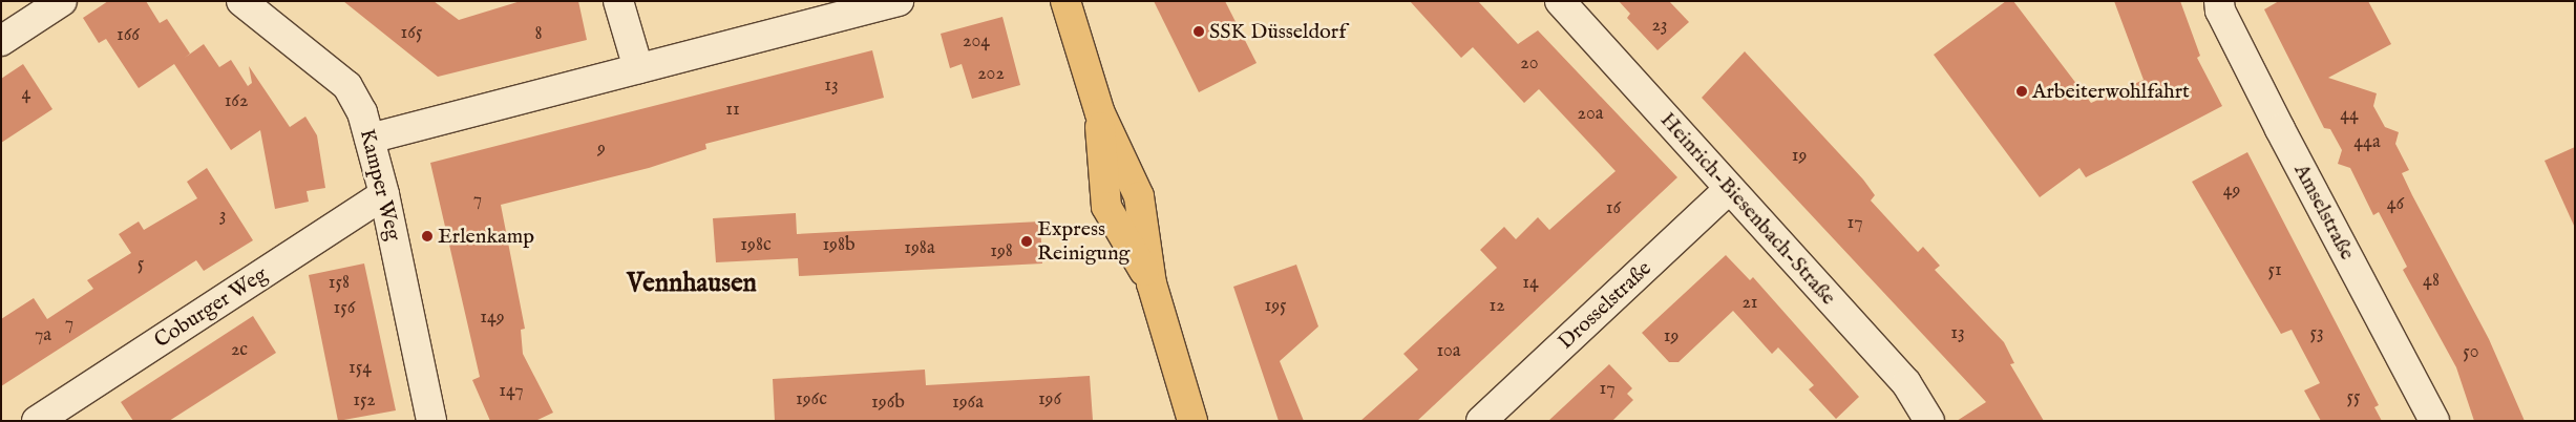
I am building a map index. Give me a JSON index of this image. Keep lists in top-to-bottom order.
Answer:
{
  "streets": {
    "street": [
      "Kamper Weg",
      "Heinrich-Biesenbach-Straße",
      "Amselstraße",
      "Drosselstraße",
      "Coburger Weg"
    ]
  },
  "crossings": [
    ["Kamper Weg", "Coburger Weg"],
    ["Heinrich-Biesenbach-Straße", "Drosselstraße"]
  ],
  "districts": ["Vennhausen"],
  "places": [
    "SSK Düsseldorf",
    "Arbeiterwohlfahrt",
    "Erlenkamp",
    "Express Reinigung"
  ],
  "house_numbers": [
    "23",
    "165",
    "8",
    "166",
    "204",
    "20",
    "202",
    "13",
    "4",
    "162",
    "11",
    "20a",
    "44",
    "44a",
    "9",
    "19",
    "49",
    "7",
    "46",
    "16",
    "3",
    "17",
    "198c",
    "198b",
    "198a",
    "198",
    "5",
    "51",
    "48",
    "158",
    "14",
    "21",
    "195",
    "12",
    "156",
    "149",
    "7",
    "13",
    "53",
    "7a",
    "19",
    "2c",
    "10a",
    "50",
    "154",
    "17",
    "147",
    "55",
    "196c",
    "196",
    "152",
    "196b",
    "196a"
  ]
}
